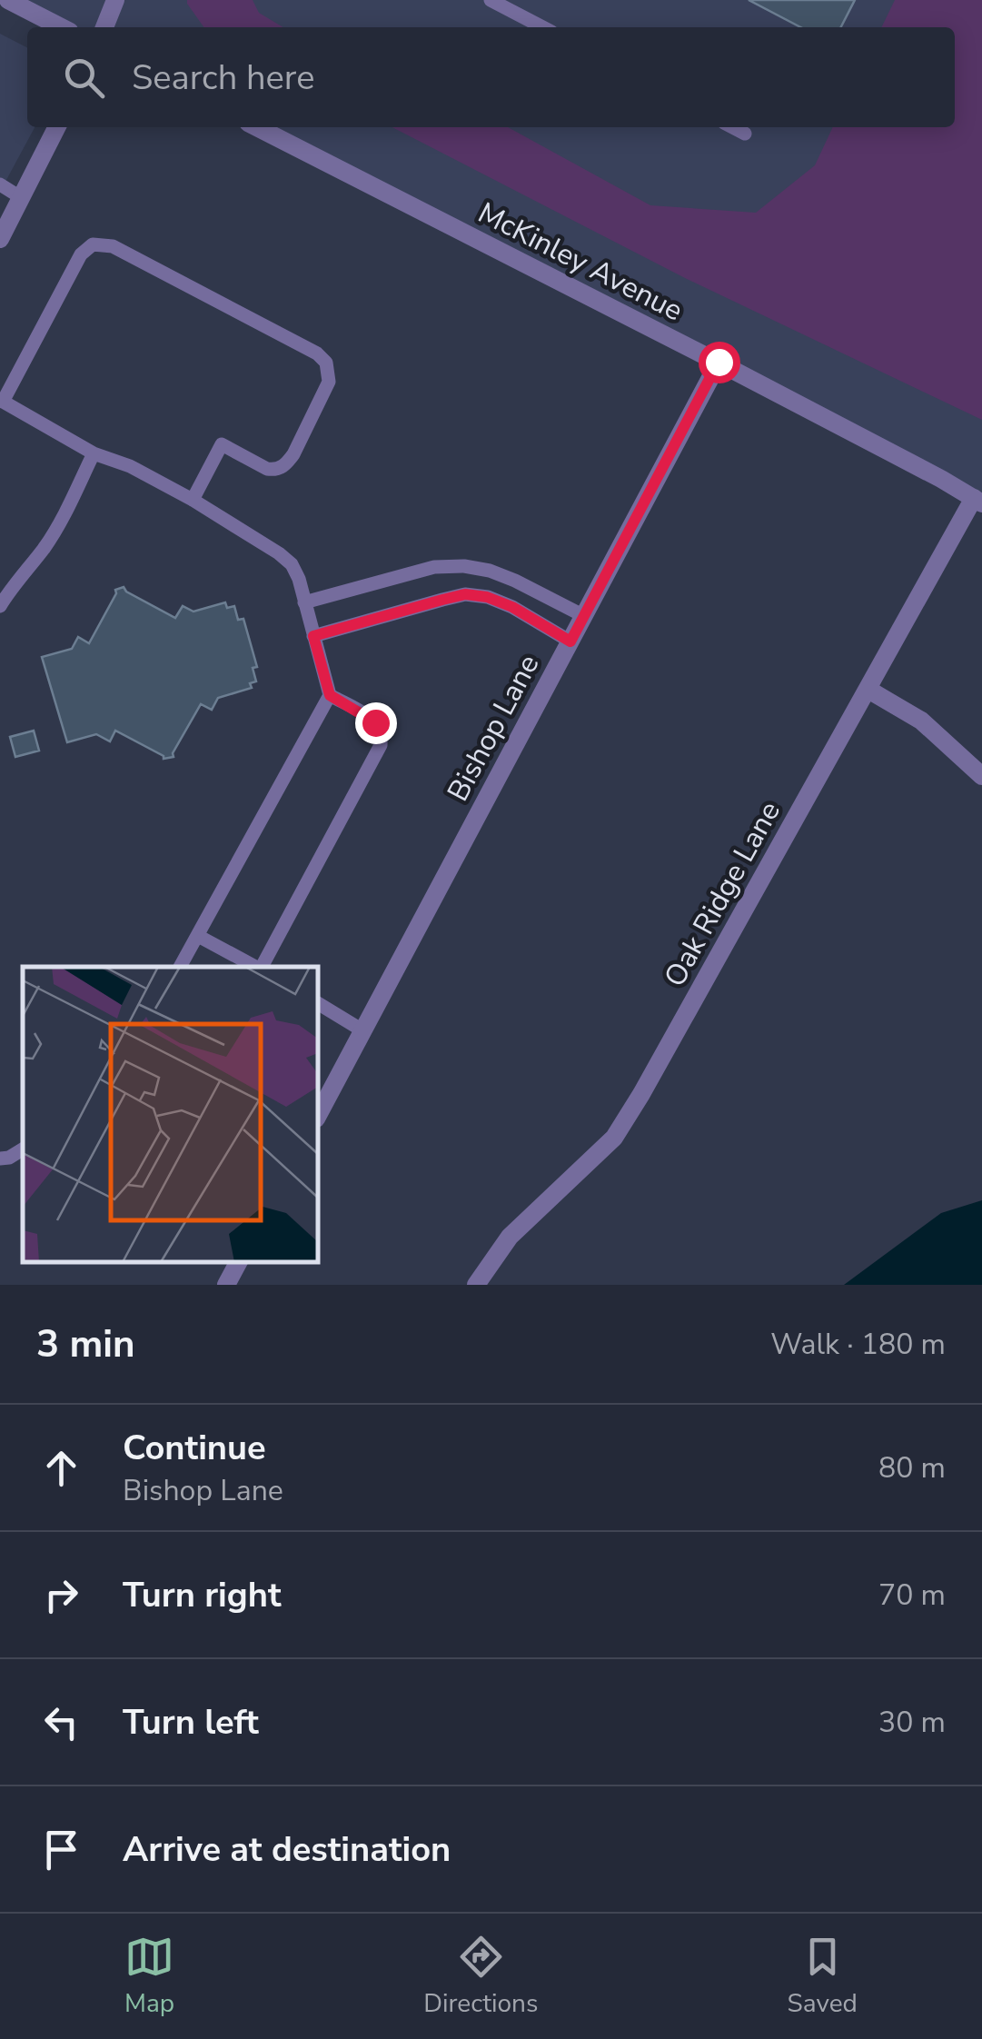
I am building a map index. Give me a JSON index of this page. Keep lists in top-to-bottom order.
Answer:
{
  "streets": {
    "street": ["McKinley Avenue", "Bishop Lane", "Oak Ridge Lane"]
  },
  "crossings": [
    ["McKinley Avenue", "Bishop Lane"],
    ["McKinley Avenue", "Oak Ridge Lane"]
  ],
  "page": {
    "search": "Search here",
    "heading": ["3 min", "Walk · 180 m"],
    "list": [
      ["Continue", "Bishop Lane", "80 m"],
      ["Turn right", "70 m"],
      ["Turn left", "30 m"],
      "Arrive at destination"
    ],
    "nav": ["Map", "Directions", "Saved"]
  }
}
